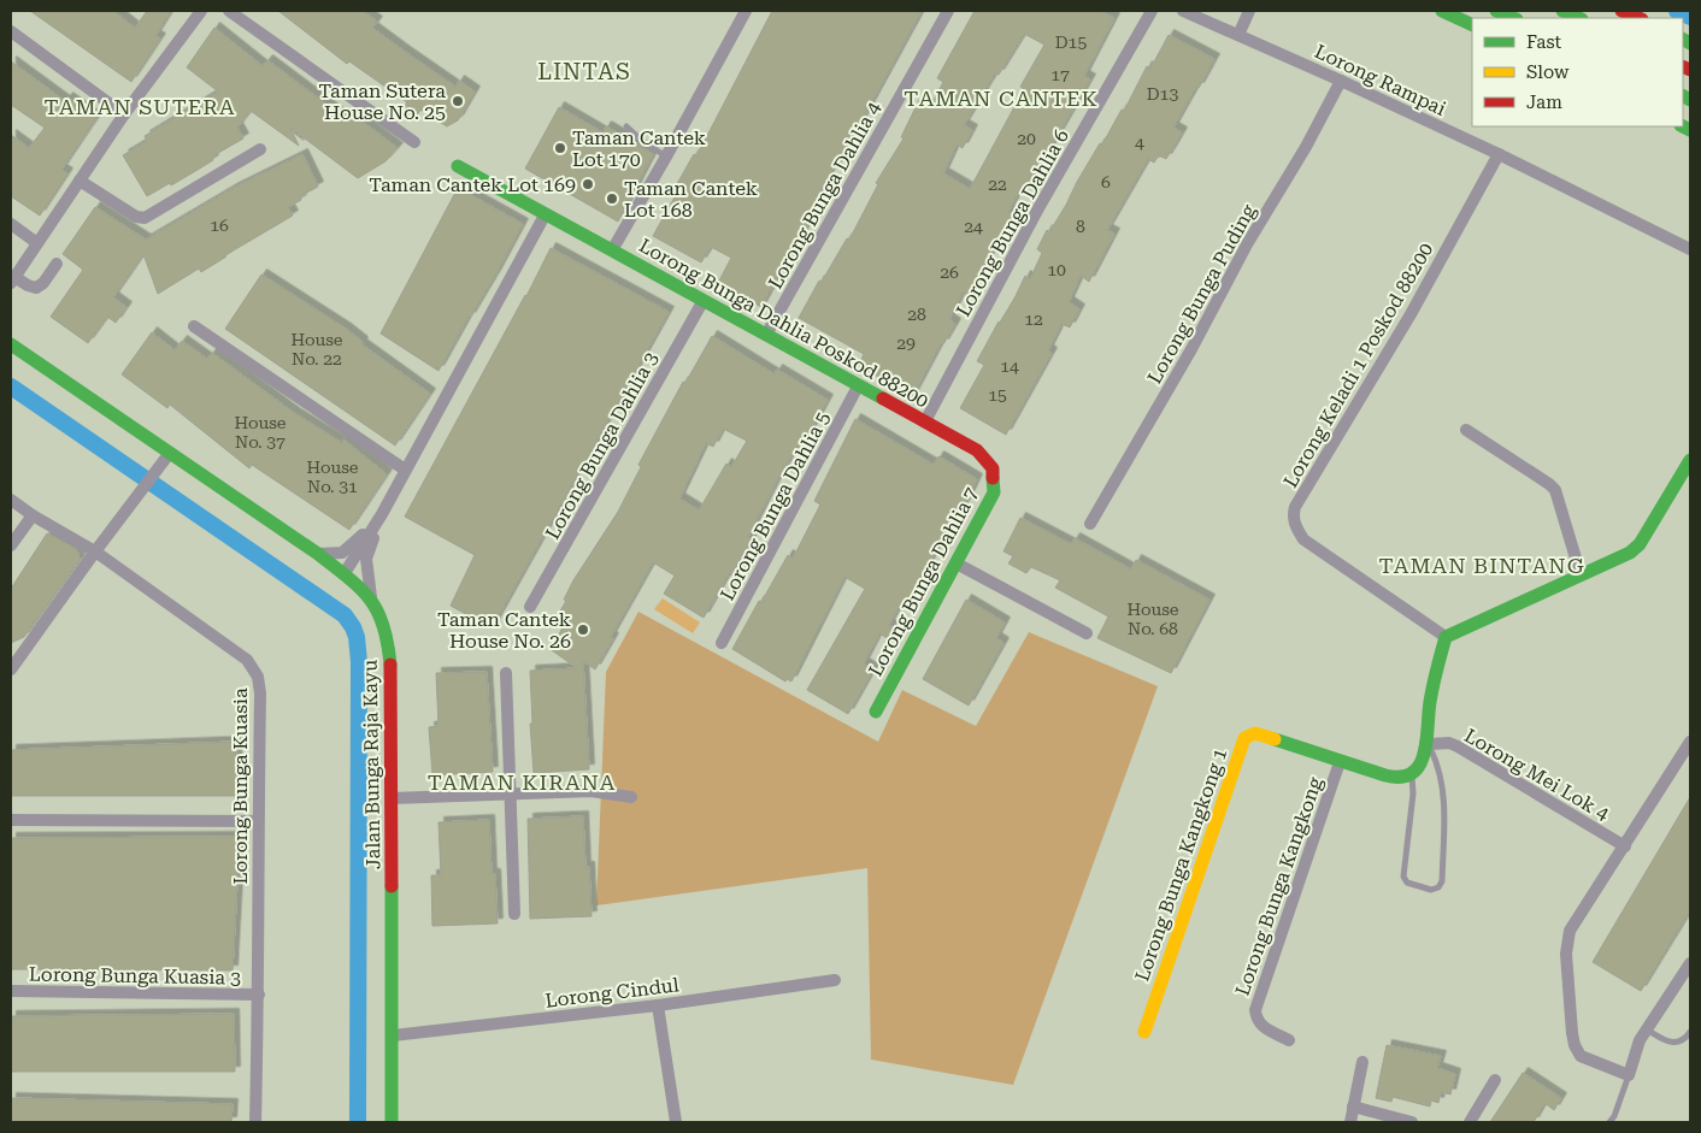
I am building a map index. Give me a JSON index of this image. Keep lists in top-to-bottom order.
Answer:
{
  "streets": {
    "main road": [
      "Lorong Bunga Dahlia Poskod 88200",
      "Lorong Bunga Dahlia 7",
      "Jalan Bunga Raja Kayu",
      "Lorong Bunga Kangkong 1"
    ],
    "street": [
      "Lorong Rampai",
      "Lorong Bunga Dahlia 4",
      "Lorong Bunga Dahlia 6",
      "Lorong Bunga Puding",
      "Lorong Keladi 1 Poskod 88200",
      "Lorong Bunga Dahlia 3",
      "Lorong Bunga Dahlia 5",
      "Lorong Mei Lok 4",
      "Lorong Bunga Kuasia",
      "Lorong Bunga Kangkong",
      "Lorong Bunga Kuasia 3",
      "Lorong Cindul"
    ]
  },
  "crossings": [
    ["Lorong Rampai", "Lorong Bunga Puding"],
    ["Lorong Rampai", "Lorong Keladi 1 Poskod 88200"],
    ["Lorong Bunga Dahlia 4", "Lorong Bunga Dahlia Poskod 88200"],
    ["Lorong Bunga Dahlia 6", "Lorong Bunga Dahlia Poskod 88200"],
    ["Lorong Bunga Dahlia Poskod 88200", "Lorong Bunga Dahlia 3"],
    ["Lorong Bunga Dahlia Poskod 88200", "Lorong Bunga Dahlia 5"],
    ["Lorong Bunga Dahlia Poskod 88200", "Lorong Bunga Dahlia 7"],
    ["Jalan Bunga Raja Kayu", "Lorong Cindul"],
    ["Lorong Bunga Kuasia", "Lorong Bunga Kuasia 3"],
    ["Lorong Bunga Kangkong 1", "Lorong Bunga Kangkong"]
  ],
  "districts": [
    "LINTAS",
    "TAMAN CANTEK",
    "TAMAN SUTERA",
    "TAMAN BINTANG",
    "TAMAN KIRANA"
  ],
  "places": [
    "Taman Sutera House No. 25",
    "Taman Cantek Lot 170",
    "Taman Cantek Lot 169",
    "Taman Cantek Lot 168",
    "Taman Cantek House No. 26"
  ],
  "house_numbers": [
    "D15",
    "17",
    "D13",
    "20",
    "4",
    "6",
    "22",
    "16",
    "24",
    "8",
    "10",
    "26",
    "28",
    "12",
    "House No. 22",
    "29",
    "14",
    "15",
    "House No. 37",
    "House No. 31",
    "House No. 68"
  ],
  "legend": ["Fast", "Slow", "Jam"]
}
